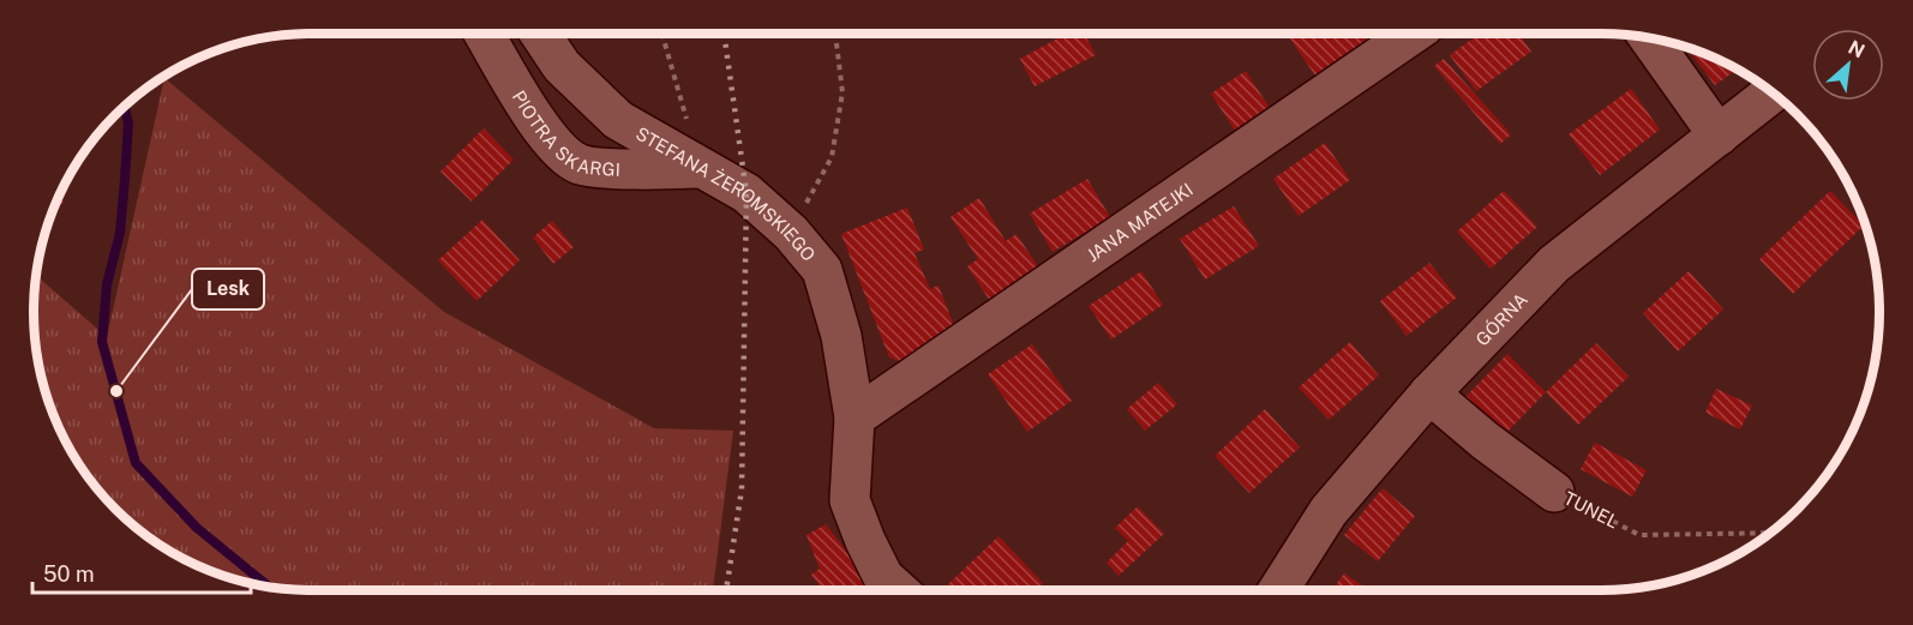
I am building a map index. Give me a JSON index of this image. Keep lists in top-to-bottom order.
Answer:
{
  "streets": {
    "street": [
      "PIOTRA SKARGI",
      "STEFANA ŻEROMSKIEGO",
      "JANA MATEJKI",
      "GÓRNA",
      "TUNEL"
    ]
  },
  "crossings": [
    ["PIOTRA SKARGI", "STEFANA ŻEROMSKIEGO"],
    ["STEFANA ŻEROMSKIEGO", "JANA MATEJKI"],
    ["GÓRNA", "TUNEL"]
  ],
  "places": ["Lesk"],
  "scale_bar": "50 m",
  "north": "top right"
}
